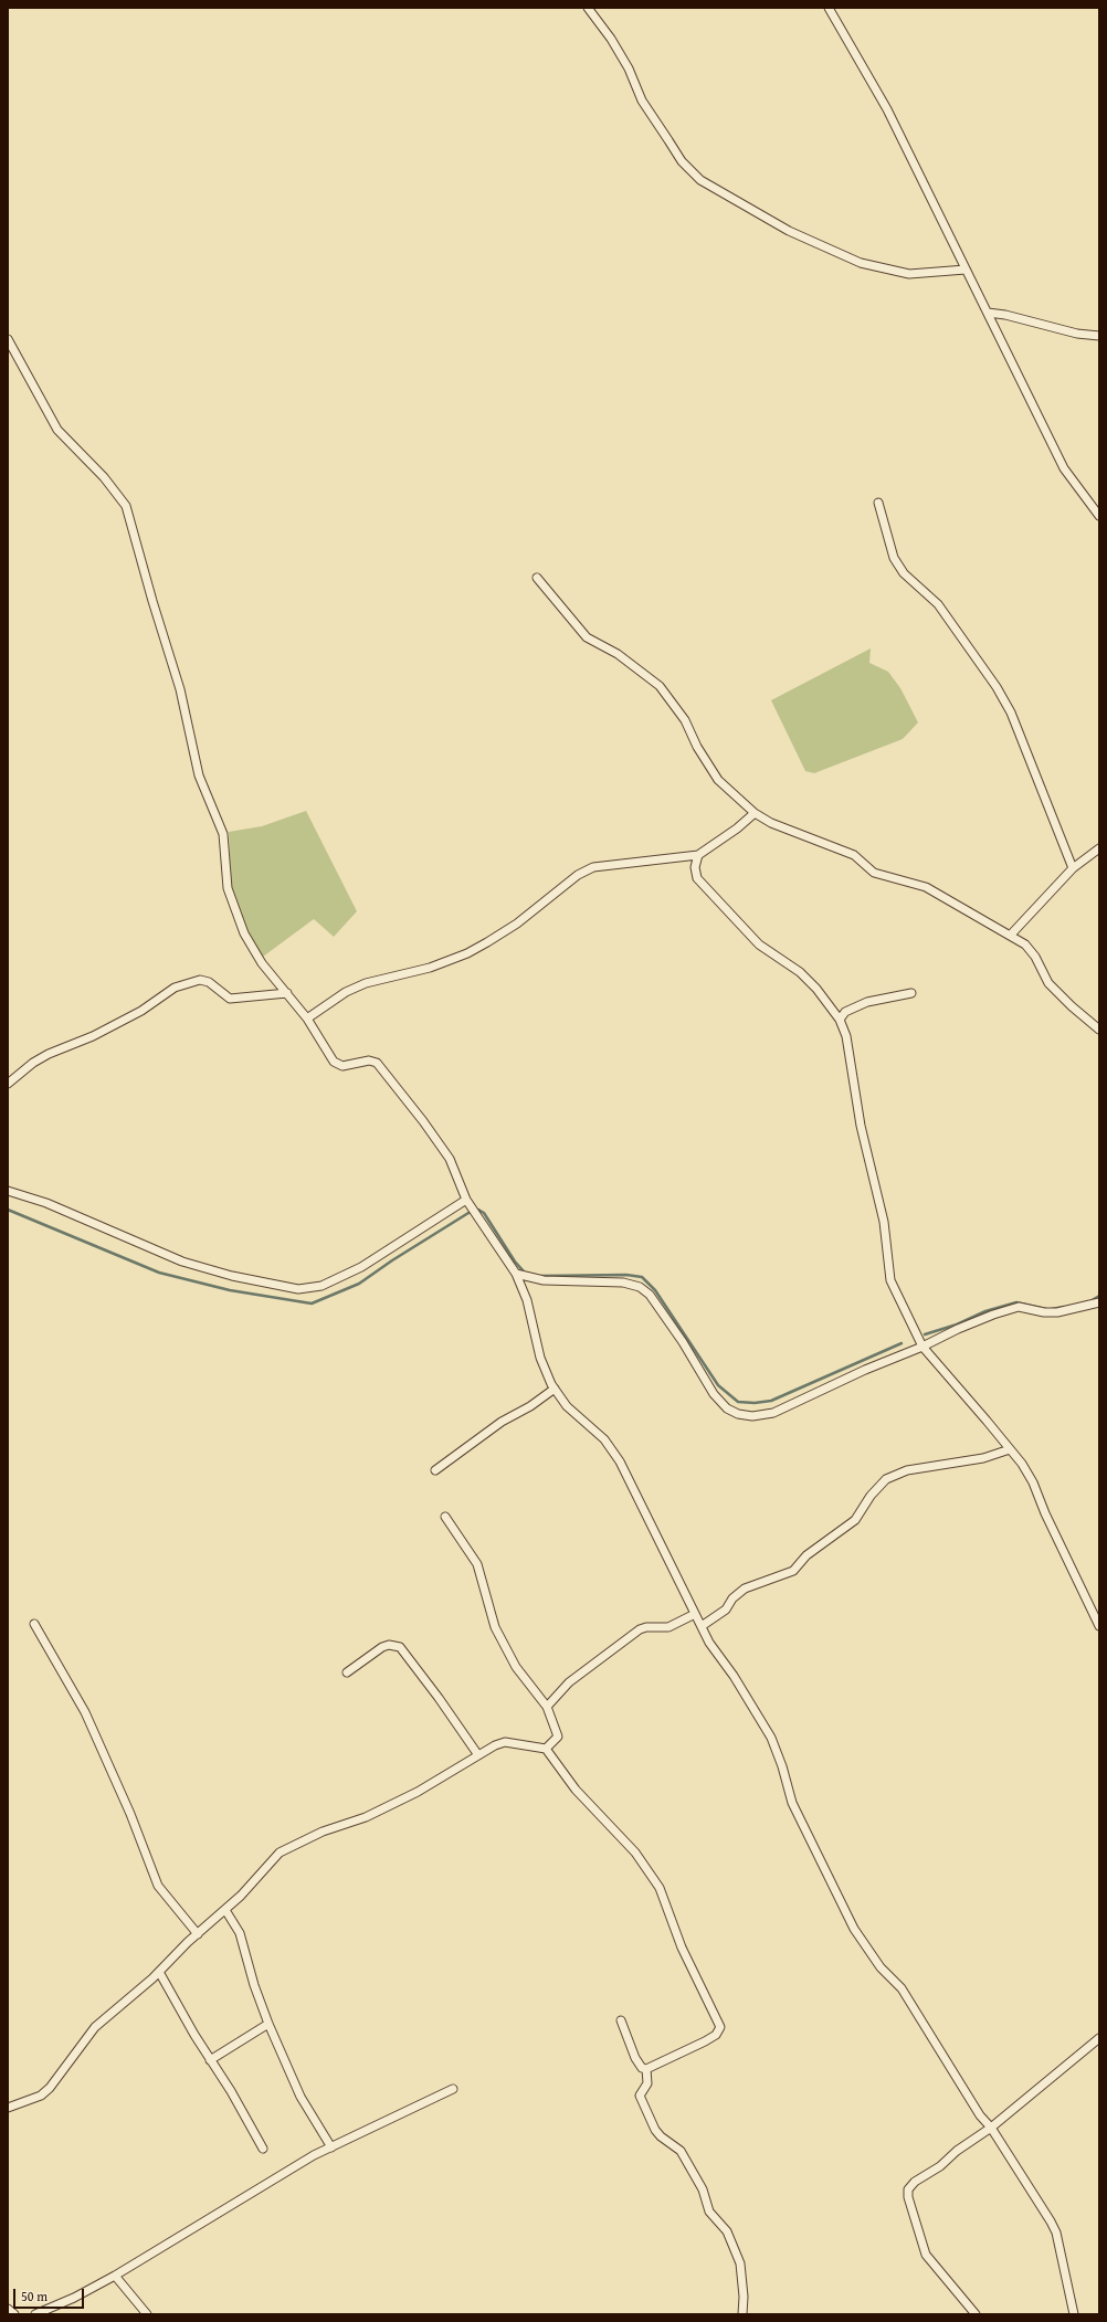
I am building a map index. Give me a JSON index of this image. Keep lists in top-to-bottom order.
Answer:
{
  "scale_bar": "50 m"
}
